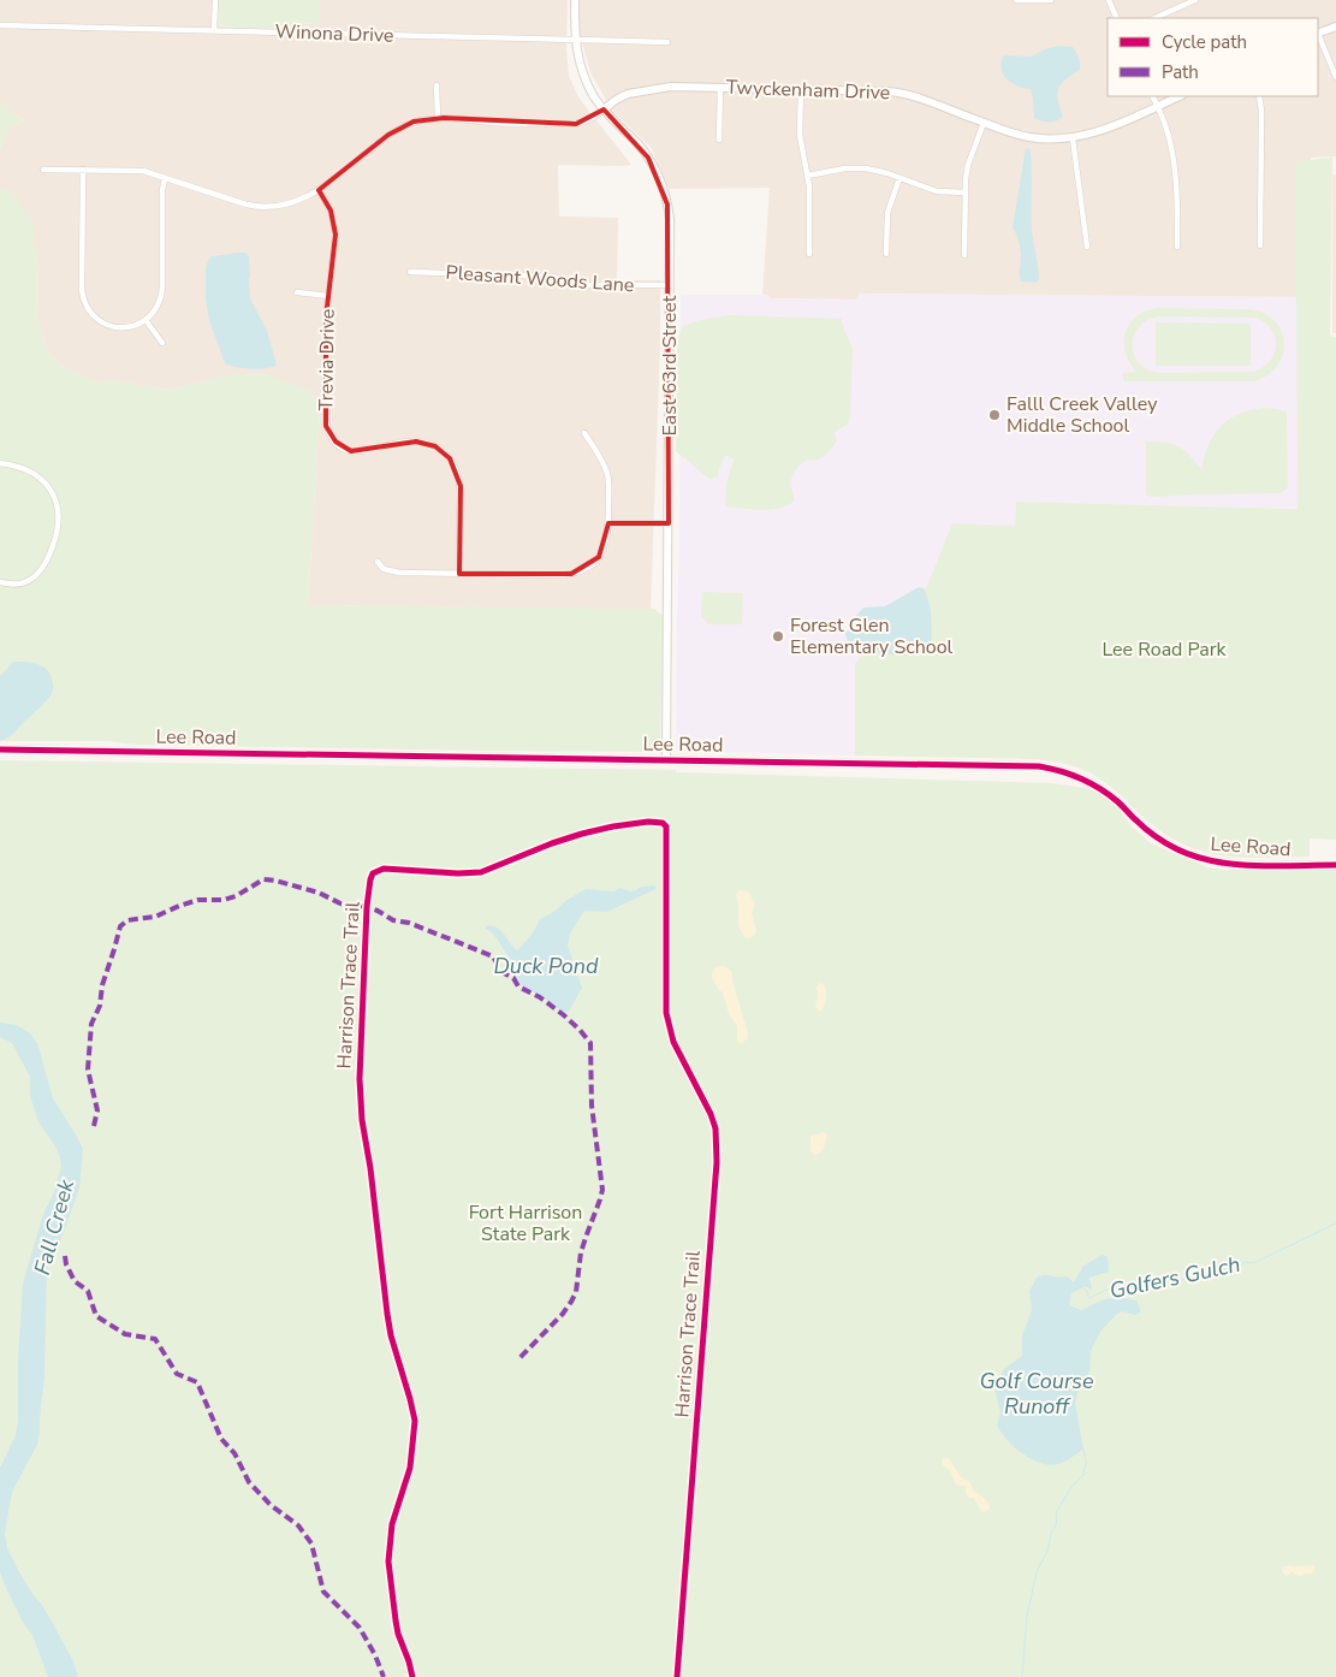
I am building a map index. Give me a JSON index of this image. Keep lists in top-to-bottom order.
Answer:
{
  "streets": {
    "street": [
      "Winona Drive",
      "Twyckenham Drive",
      "Pleasant Woods Lane",
      "Trevia Drive",
      "East 63rd Street",
      "Lee Road"
    ],
    "cycle path": ["Harrison Trace Trail"]
  },
  "crossings": [
    ["Winona Drive", "East 63rd Street"],
    ["Twyckenham Drive", "East 63rd Street"],
    ["Pleasant Woods Lane", "East 63rd Street"],
    ["East 63rd Street", "Lee Road"]
  ],
  "water": [
    "Duck Pond",
    "Fall Creek",
    "Golfers Gulch",
    "Golf Course Runoff"
  ],
  "parks": ["Lee Road Park", "Fort Harrison State Park"],
  "places": ["Falll Creek Valley Middle School", "Forest Glen Elementary School"],
  "legend": ["Cycle path", "Path"]
}
